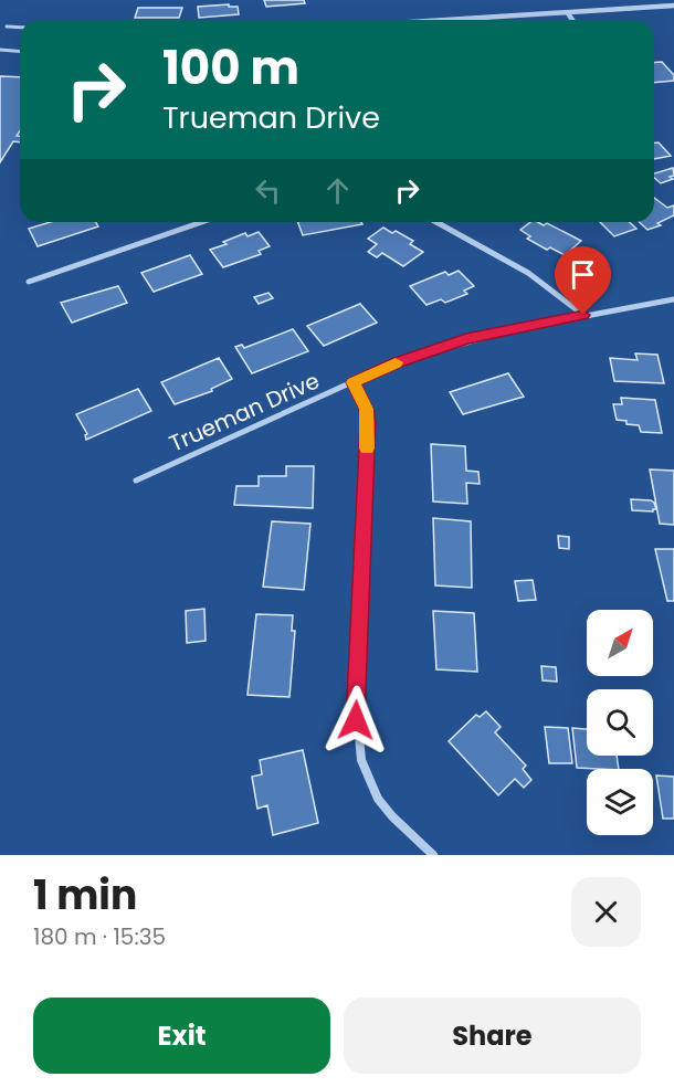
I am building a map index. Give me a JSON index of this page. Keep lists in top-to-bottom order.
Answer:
{
  "streets": {
    "street": ["Trueman Drive"]
  },
  "north": "top right",
  "page": {
    "turn": ["100 m", "Trueman Drive"],
    "heading": ["1 min", "180 m · 15:35"],
    "buttons": ["Exit", "Share"]
  }
}
